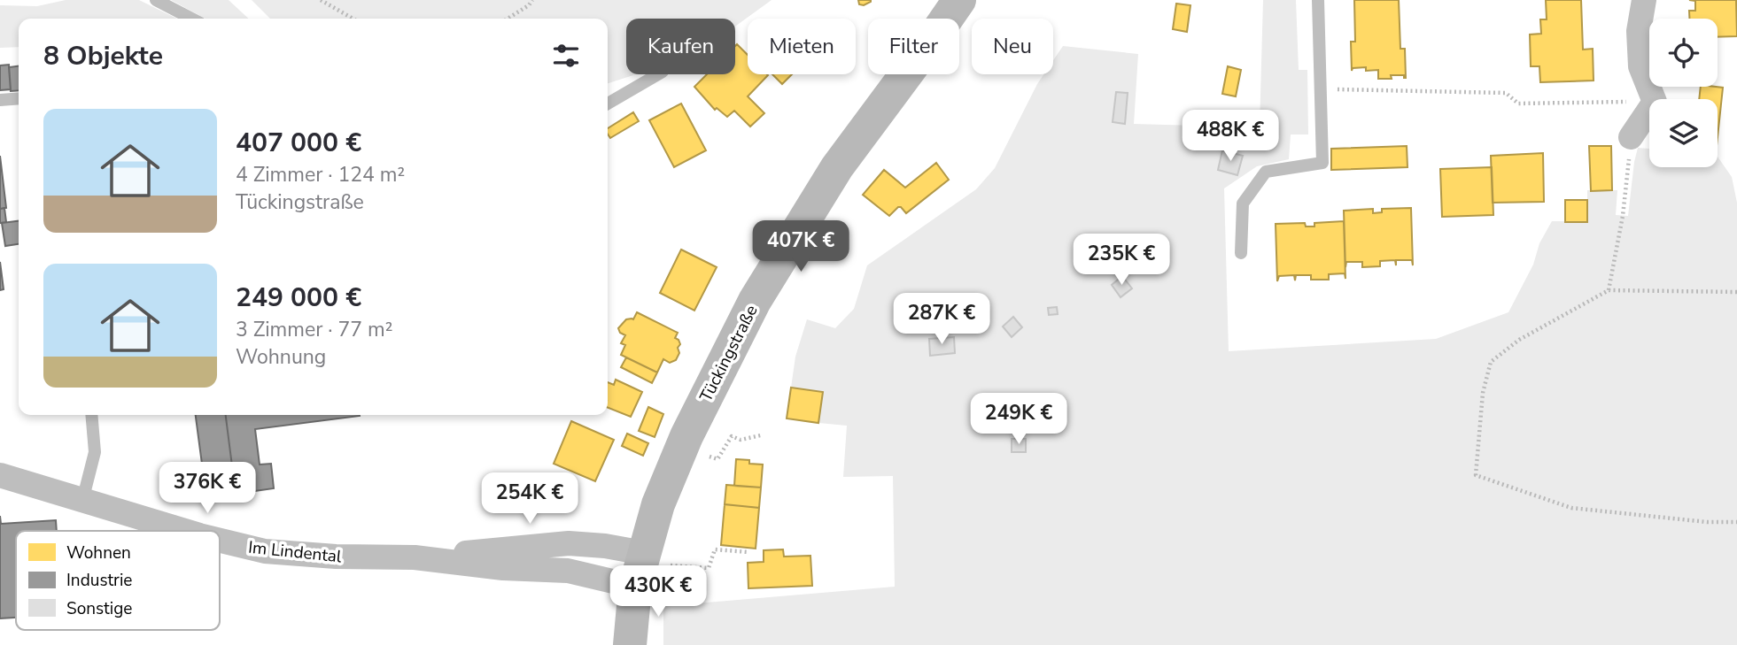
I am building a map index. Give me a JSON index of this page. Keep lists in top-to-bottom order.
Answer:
{
  "streets": {
    "street": ["Tückingstraße", "Im Lindental"]
  },
  "crossings": [
    ["Tückingstraße", "Im Lindental"]
  ],
  "legend": ["Wohnen", "Industrie", "Sonstige"],
  "page": {
    "chip": [
      "Kaufen",
      "Mieten",
      "Filter",
      "Neu"
    ],
    "heading": "8 Objekte",
    "list": [
      {
        "name": "407 000 €",
        "note": "4 Zimmer · 124 m² · Tückingstraße"
      },
      {
        "name": "249 000 €",
        "note": "3 Zimmer · 77 m² · Wohnung"
      }
    ],
    "price": [
      "488K €",
      "407K €",
      "235K €",
      "287K €",
      "249K €",
      "376K €",
      "254K €",
      "430K €"
    ]
  }
}
